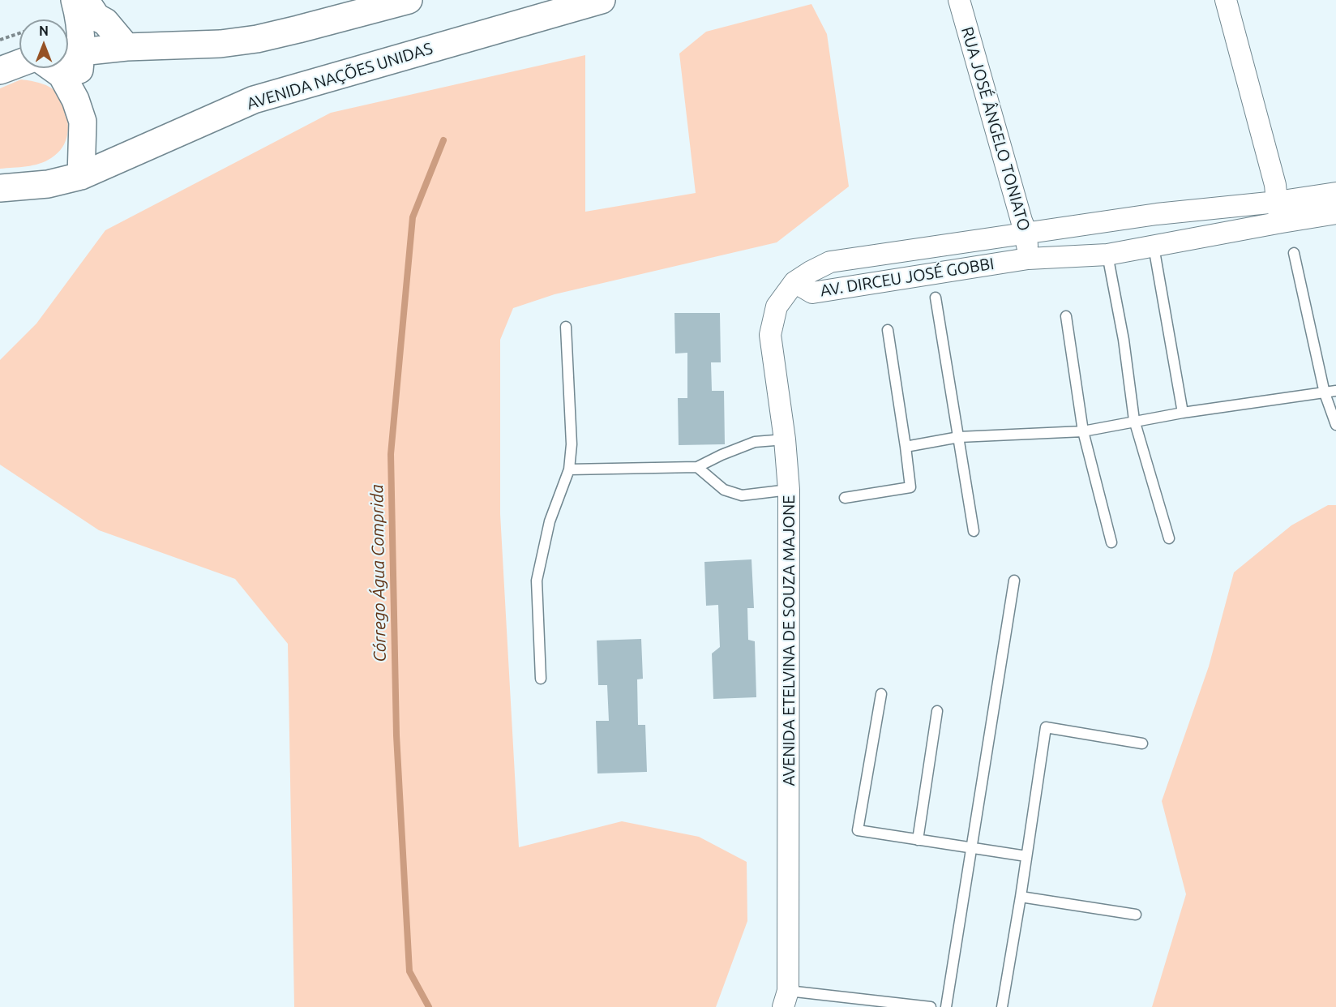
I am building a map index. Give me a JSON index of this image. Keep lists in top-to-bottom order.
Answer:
{
  "streets": {
    "main road": ["AVENIDA NAÇÕES UNIDAS"],
    "street": ["RUA JOSÉ ÂNGELO TONIATO", "AV. DIRCEU JOSÉ GOBBI", "AVENIDA ETELVINA DE SOUZA MAJONE"]
  },
  "crossings": [
    ["RUA JOSÉ ÂNGELO TONIATO", "AV. DIRCEU JOSÉ GOBBI"],
    ["AV. DIRCEU JOSÉ GOBBI", "AVENIDA ETELVINA DE SOUZA MAJONE"]
  ],
  "water": ["Córrego Água Comprida"],
  "north": "top"
}
